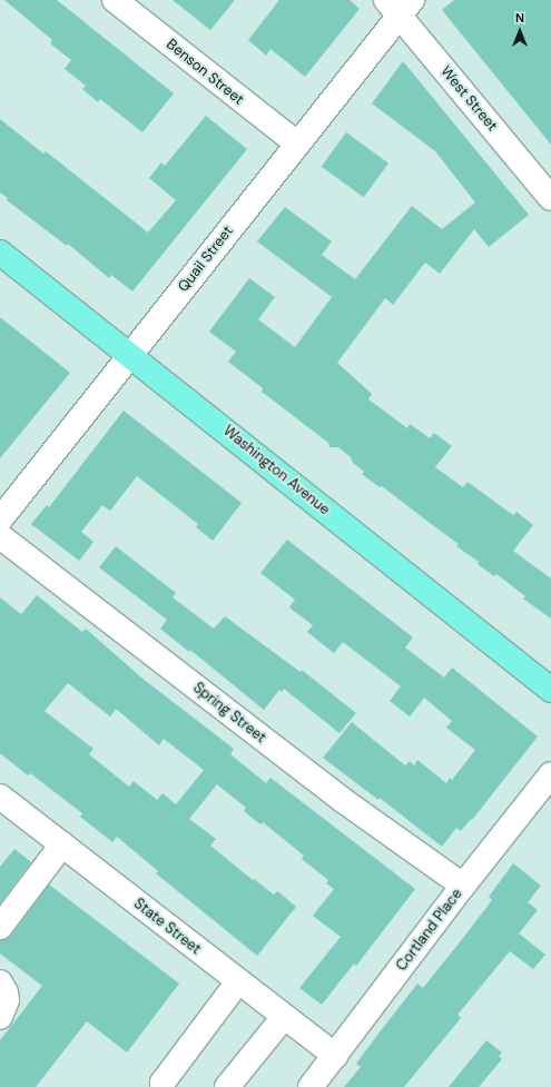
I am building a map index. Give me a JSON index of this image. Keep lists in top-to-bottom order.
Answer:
{
  "streets": {
    "main road": ["Washington Avenue"],
    "street": [
      "Benson Street",
      "West Street",
      "Quail Street",
      "Spring Street",
      "State Street",
      "Cortland Place"
    ]
  },
  "crossings": [
    ["Benson Street", "Quail Street"],
    ["West Street", "Quail Street"],
    ["Quail Street", "Washington Avenue"],
    ["Spring Street", "Cortland Place"],
    ["State Street", "Cortland Place"]
  ],
  "north": "top"
}
